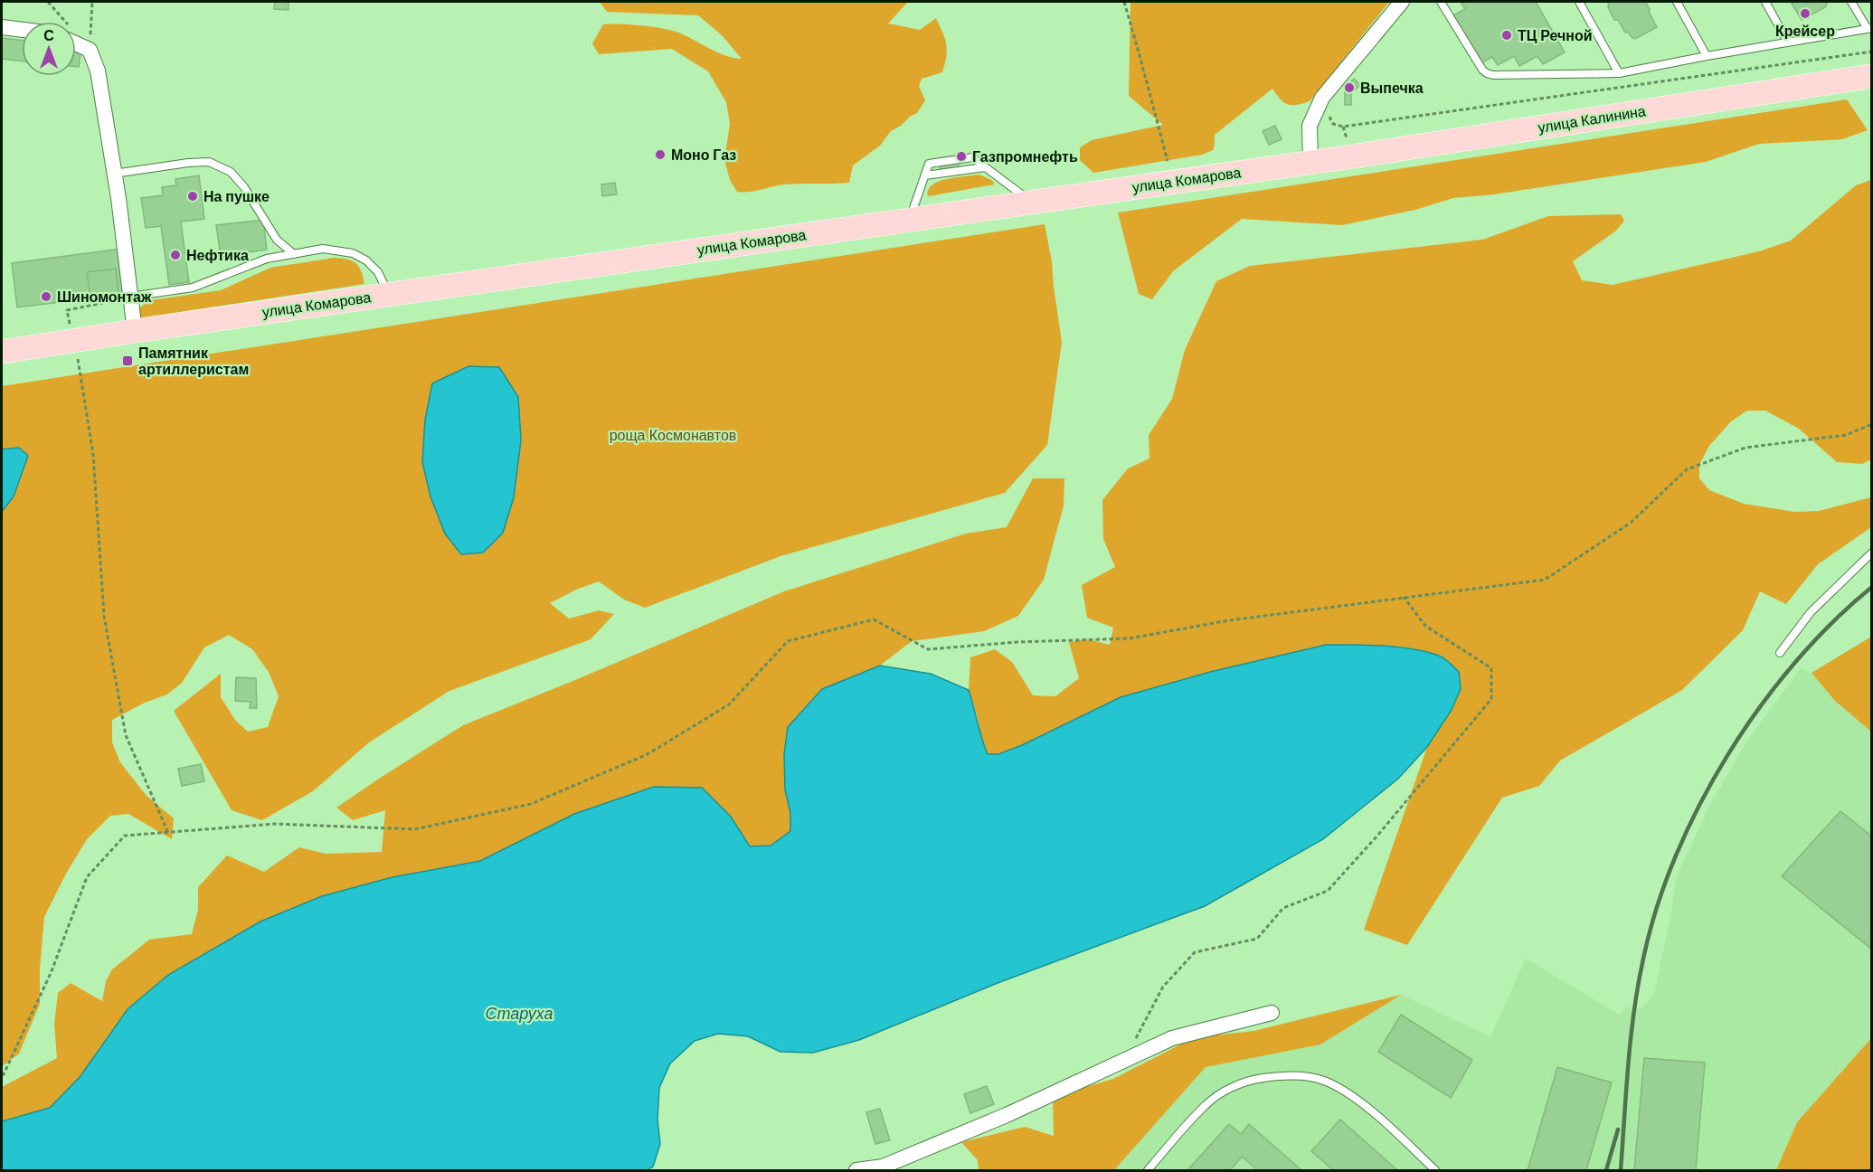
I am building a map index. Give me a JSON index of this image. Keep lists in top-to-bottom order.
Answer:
{
  "streets": {
    "main road": ["улица Калинина", "улица Комарова"]
  },
  "crossings": [
    ["улица Калинина", "улица Комарова"]
  ],
  "water": ["Старуха"],
  "parks": ["роща Космонавтов"],
  "places": {
    "other": [
      "Крейсер",
      "ТЦ Речной",
      "Выпечка",
      "Моно Газ",
      "Газпромнефть",
      "На пушке",
      "Нефтика",
      "Шиномонтаж"
    ],
    "transit": ["Памятник артиллеристам"]
  },
  "north": "top"
}
